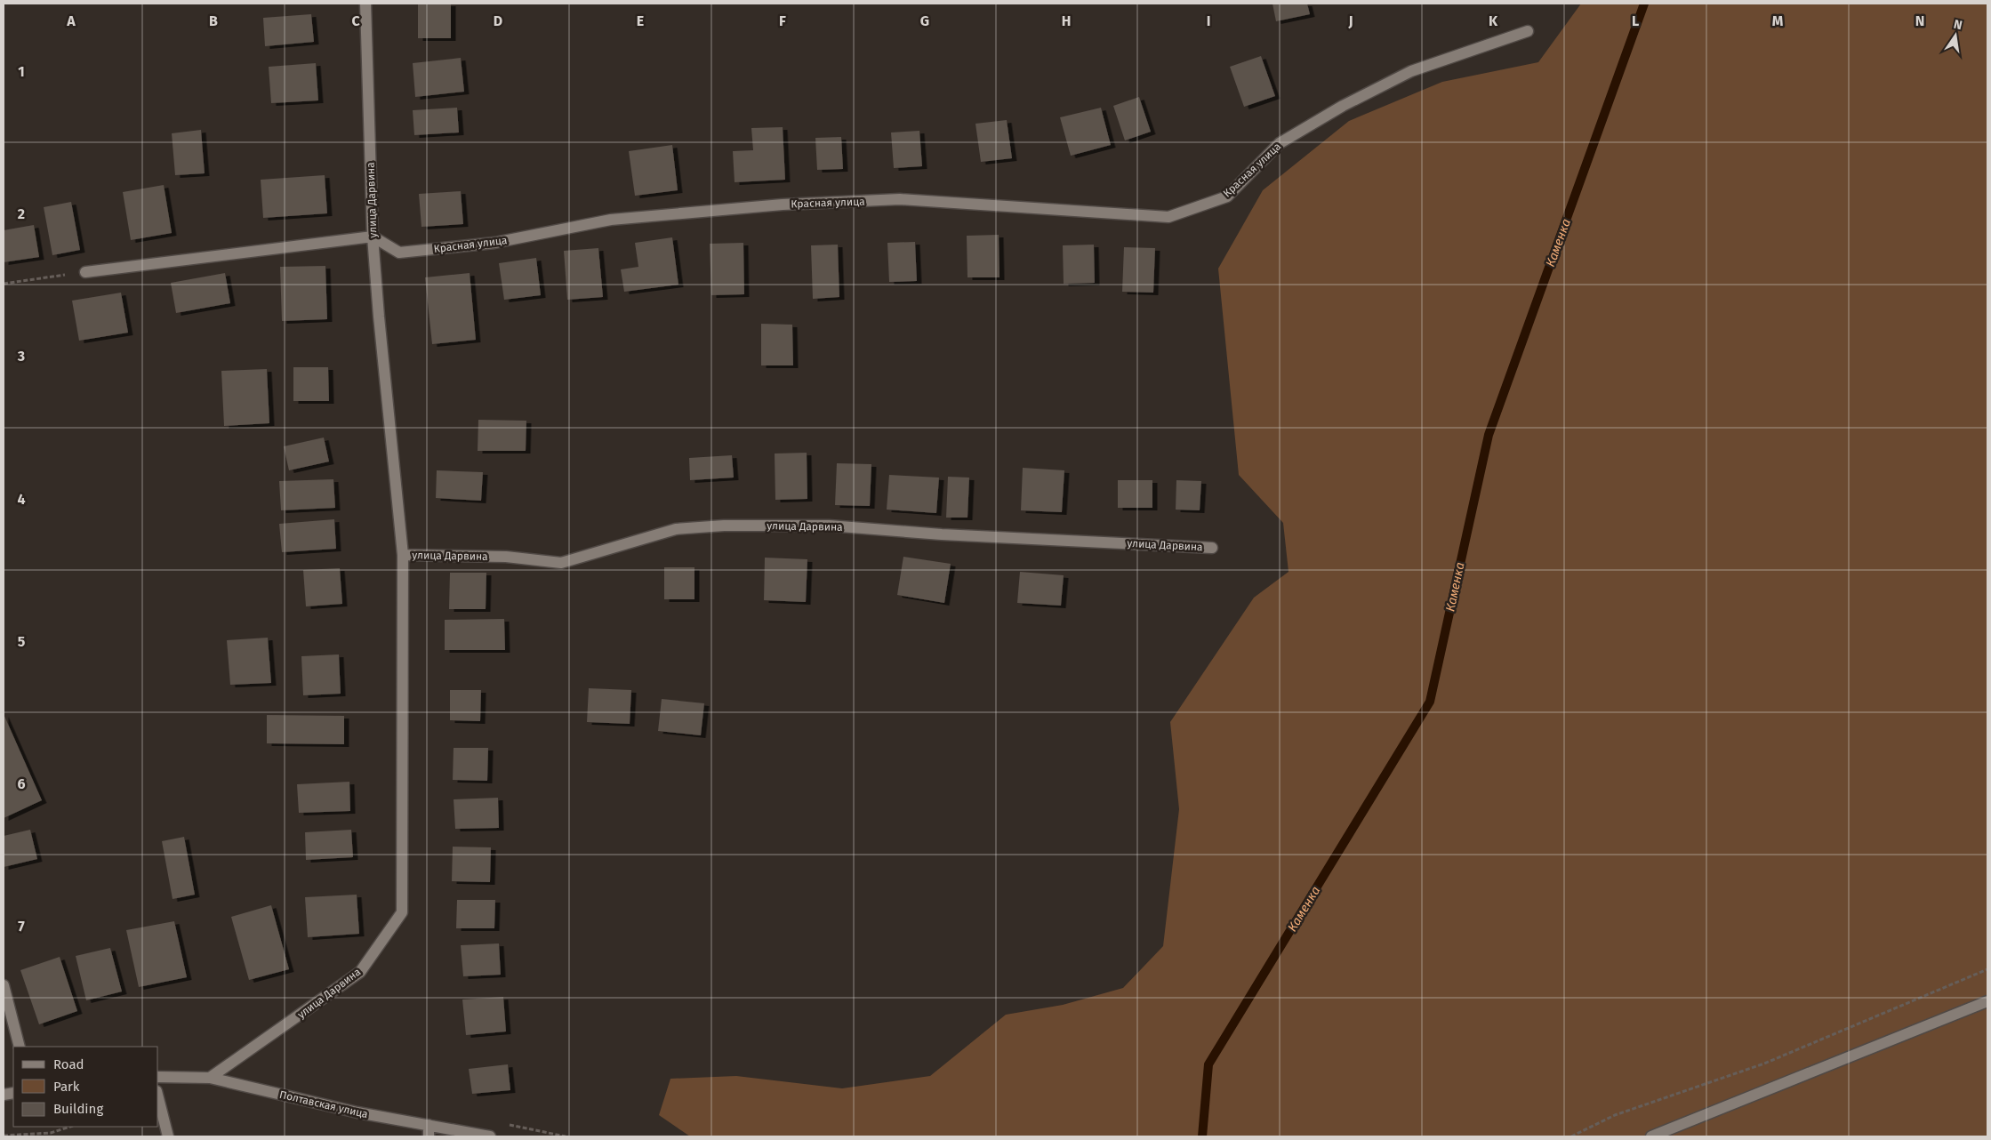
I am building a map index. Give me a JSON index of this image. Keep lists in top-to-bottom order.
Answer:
{
  "streets": {
    "street": ["Красная улица", "улица Дарвина", "Полтавская улица"]
  },
  "crossings": [
    ["Красная улица", "улица Дарвина"],
    ["улица Дарвина", "Полтавская улица"]
  ],
  "water": ["Каменка"],
  "legend": ["Road", "Park", "Building"],
  "north": "top",
  "grid": {
    "columns": [
      "A",
      "B",
      "C",
      "D",
      "E",
      "F",
      "G",
      "H",
      "I",
      "J",
      "K",
      "L",
      "M",
      "N"
    ],
    "rows": [
      "1",
      "2",
      "3",
      "4",
      "5",
      "6",
      "7"
    ]
  }
}
